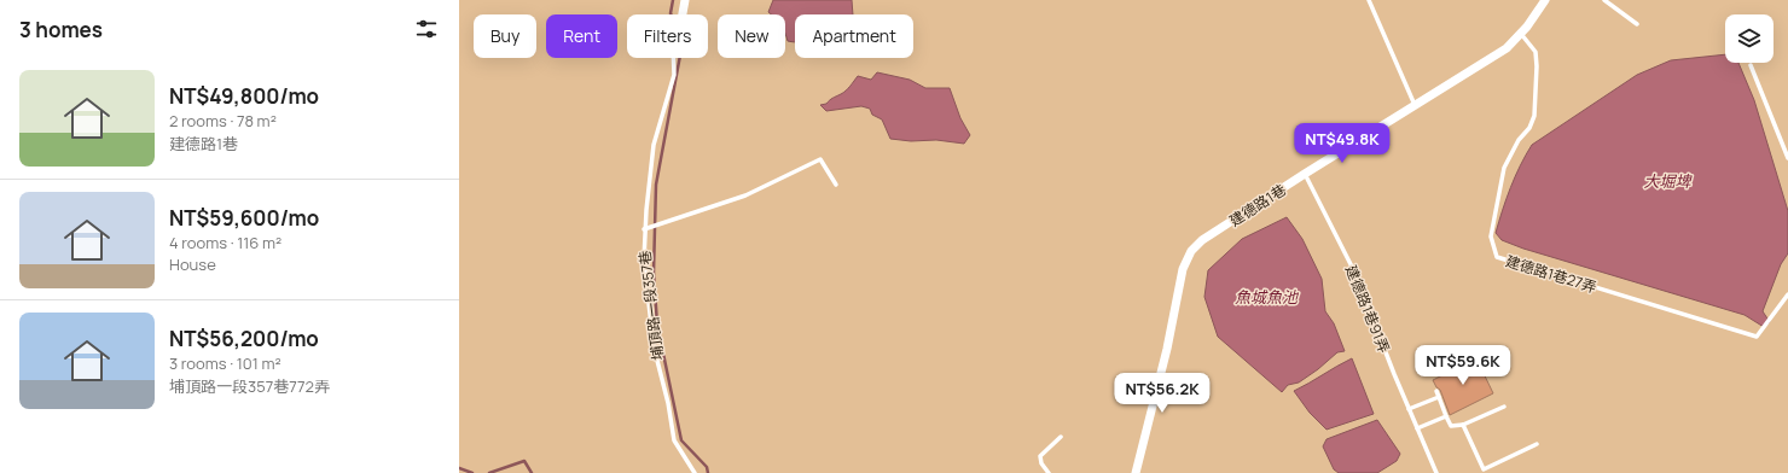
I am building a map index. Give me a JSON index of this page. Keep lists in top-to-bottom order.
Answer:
{
  "streets": {
    "street": ["建德路1巷"],
    "lane": ["建德路1巷27弄", "埔頂路一段357巷", "建德路1巷91弄"]
  },
  "crossings": [
    ["建德路1巷", "建德路1巷27弄"],
    ["建德路1巷", "建德路1巷91弄"]
  ],
  "water": ["大堀埤", "魚城魚池"],
  "page": {
    "heading": "3 homes",
    "chip": [
      "Buy",
      "Rent",
      "Filters",
      "New",
      "Apartment"
    ],
    "list": [
      {
        "name": "NT$49,800/mo",
        "note": "2 rooms · 78 m² · 建德路1巷"
      },
      {
        "name": "NT$59,600/mo",
        "note": "4 rooms · 116 m² · House"
      },
      {
        "name": "NT$56,200/mo",
        "note": "3 rooms · 101 m² · 埔頂路一段357巷772弄"
      }
    ],
    "price": ["NT$49.8K", "NT$59.6K", "NT$56.2K"]
  }
}
